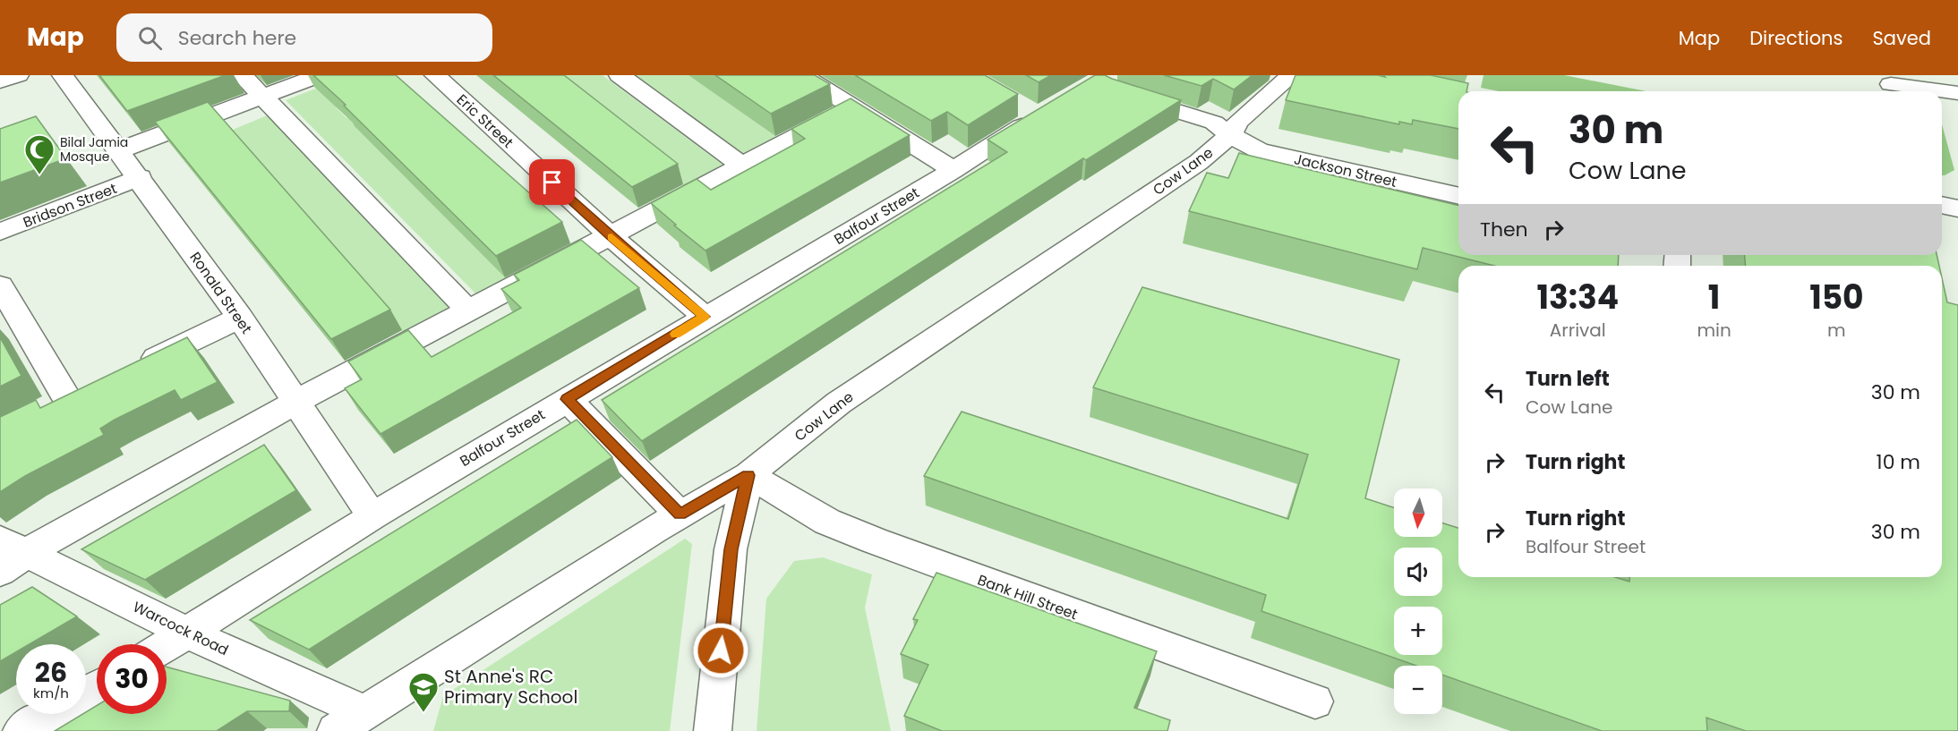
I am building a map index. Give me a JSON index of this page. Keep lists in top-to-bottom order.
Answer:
{
  "streets": {
    "street": [
      "Eric Street",
      "Jackson Street",
      "Cow Lane",
      "Bridson Street",
      "Balfour Street",
      "Ronald Street",
      "Bank Hill Street",
      "Warcock Road"
    ]
  },
  "crossings": [
    ["Eric Street", "Balfour Street"],
    ["Jackson Street", "Cow Lane"],
    ["Cow Lane", "Bank Hill Street"],
    ["Cow Lane", "Warcock Road"],
    ["Bridson Street", "Ronald Street"],
    ["Balfour Street", "Ronald Street"],
    ["Balfour Street", "Warcock Road"]
  ],
  "places": {
    "mosque": ["Bilal Jamia Mosque"],
    "school or university": ["St Anne's RC Primary School"]
  },
  "north": "bottom",
  "page": {
    "header": "Map",
    "search": "Search here",
    "nav": ["Map", "Directions", "Saved"],
    "turn": ["30 m", "Cow Lane"],
    "then": "Then",
    "eta": [
      "13:34",
      "Arrival",
      "1",
      "min",
      "150",
      "m"
    ],
    "list": [
      {
        "name": "Turn left",
        "note": "Cow Lane",
        "value": "30 m"
      },
      {
        "name": "Turn right",
        "value": "10 m"
      },
      {
        "name": "Turn right",
        "note": "Balfour Street",
        "value": "30 m"
      }
    ],
    "map_buttons": ["+", "−"],
    "speed": "26 km/h",
    "limit": "30"
  }
}
